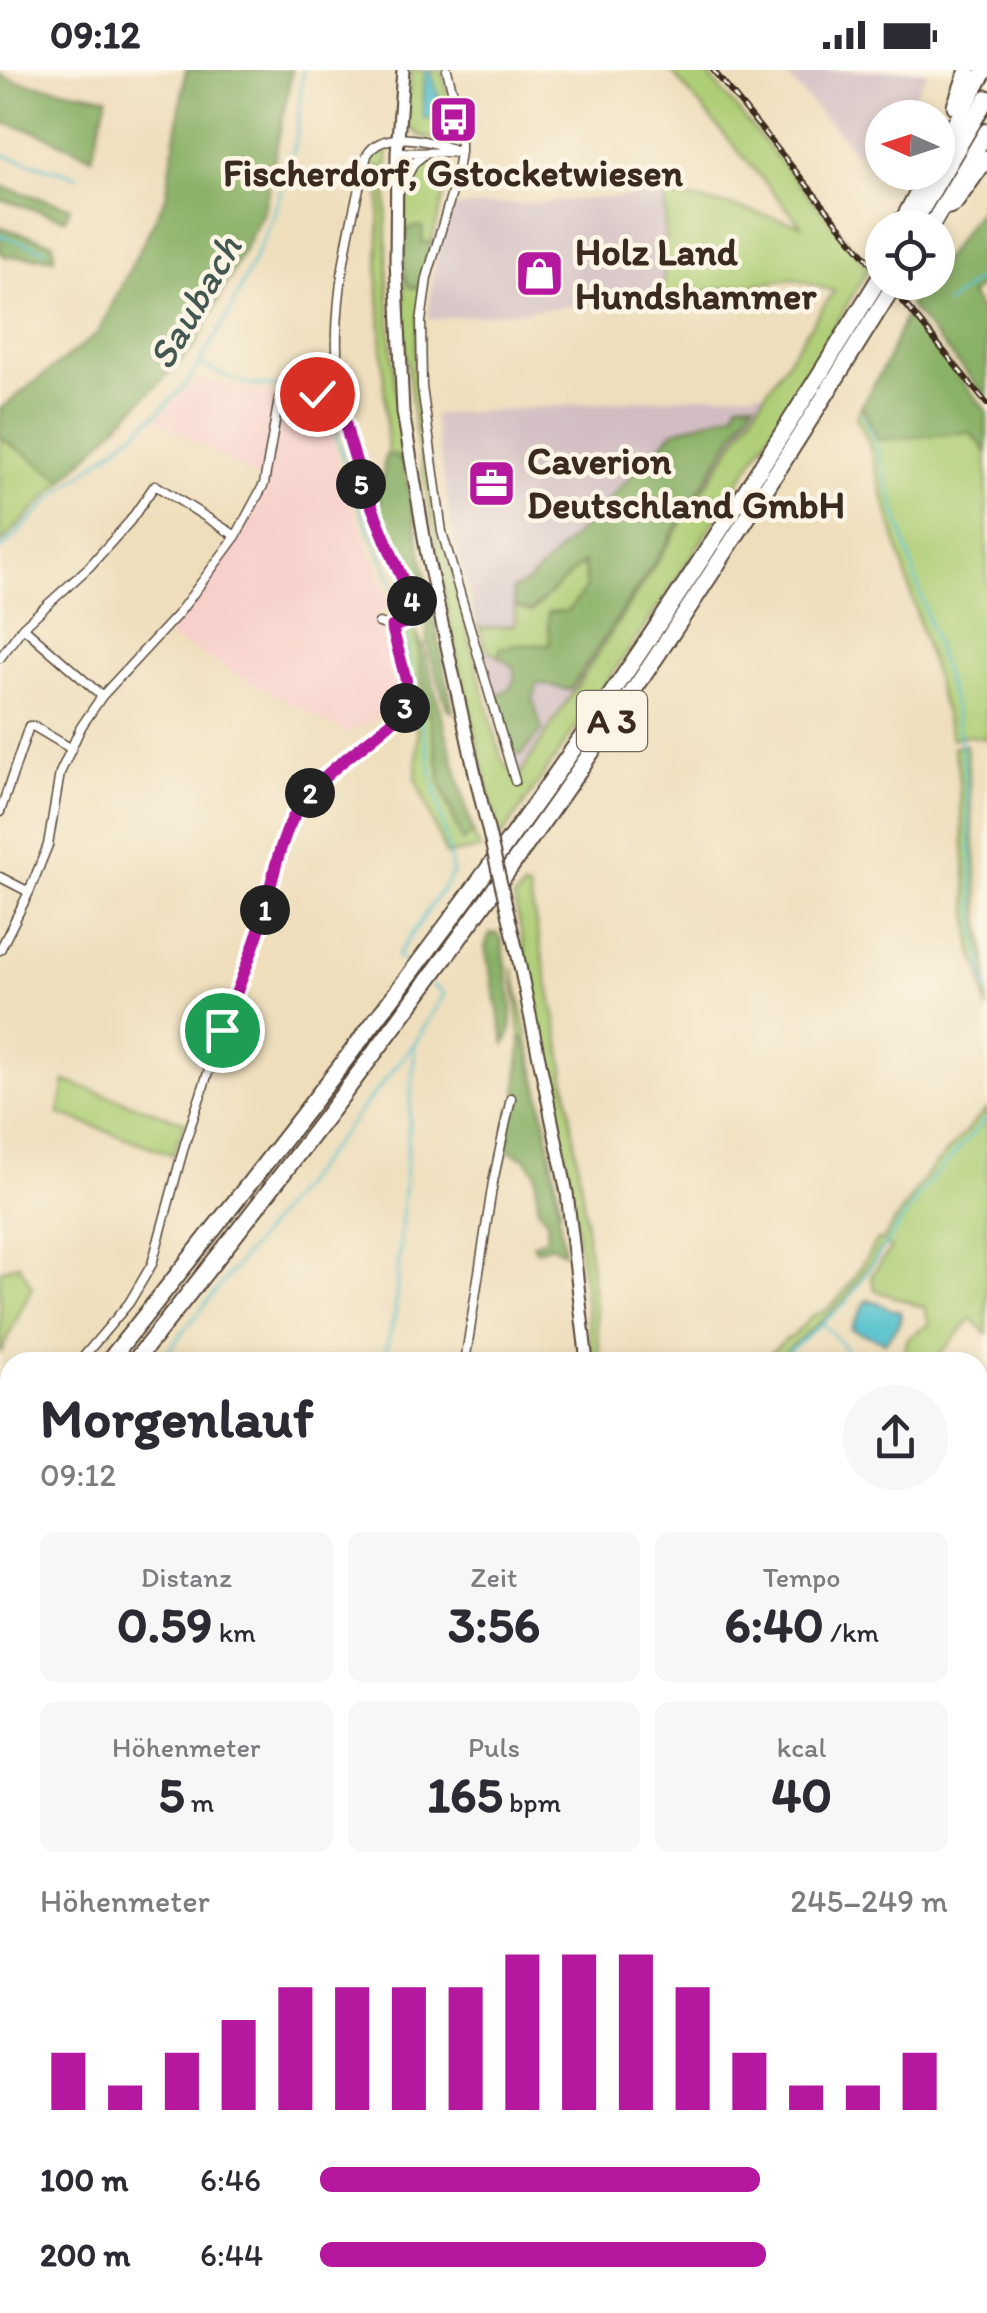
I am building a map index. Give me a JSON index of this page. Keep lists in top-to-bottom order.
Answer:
{
  "streets": {
    "highway": ["A 3"]
  },
  "water": ["Saubach"],
  "places": {
    "bus stop": ["Fischerdorf, Gstocketwiesen"],
    "shop": ["Holz Land Hundshammer"],
    "office": ["Caverion Deutschland GmbH"]
  },
  "north": "left",
  "page": {
    "status": "09:12",
    "pins": [
      "5",
      "4",
      "3",
      "2",
      "1"
    ],
    "heading": ["Morgenlauf", "09:12"],
    "stats": [
      ["Distanz", "0.59 km"],
      ["Zeit", "3:56"],
      ["Tempo", "6:40 /km"],
      ["Höhenmeter", "5 m"],
      ["Puls", "165 bpm"],
      ["kcal", "40"]
    ],
    "chart": ["Höhenmeter", "245–249 m"],
    "list": [
      {
        "name": "100 m",
        "note": "6:46"
      },
      {
        "name": "200 m",
        "note": "6:44"
      }
    ]
  }
}
